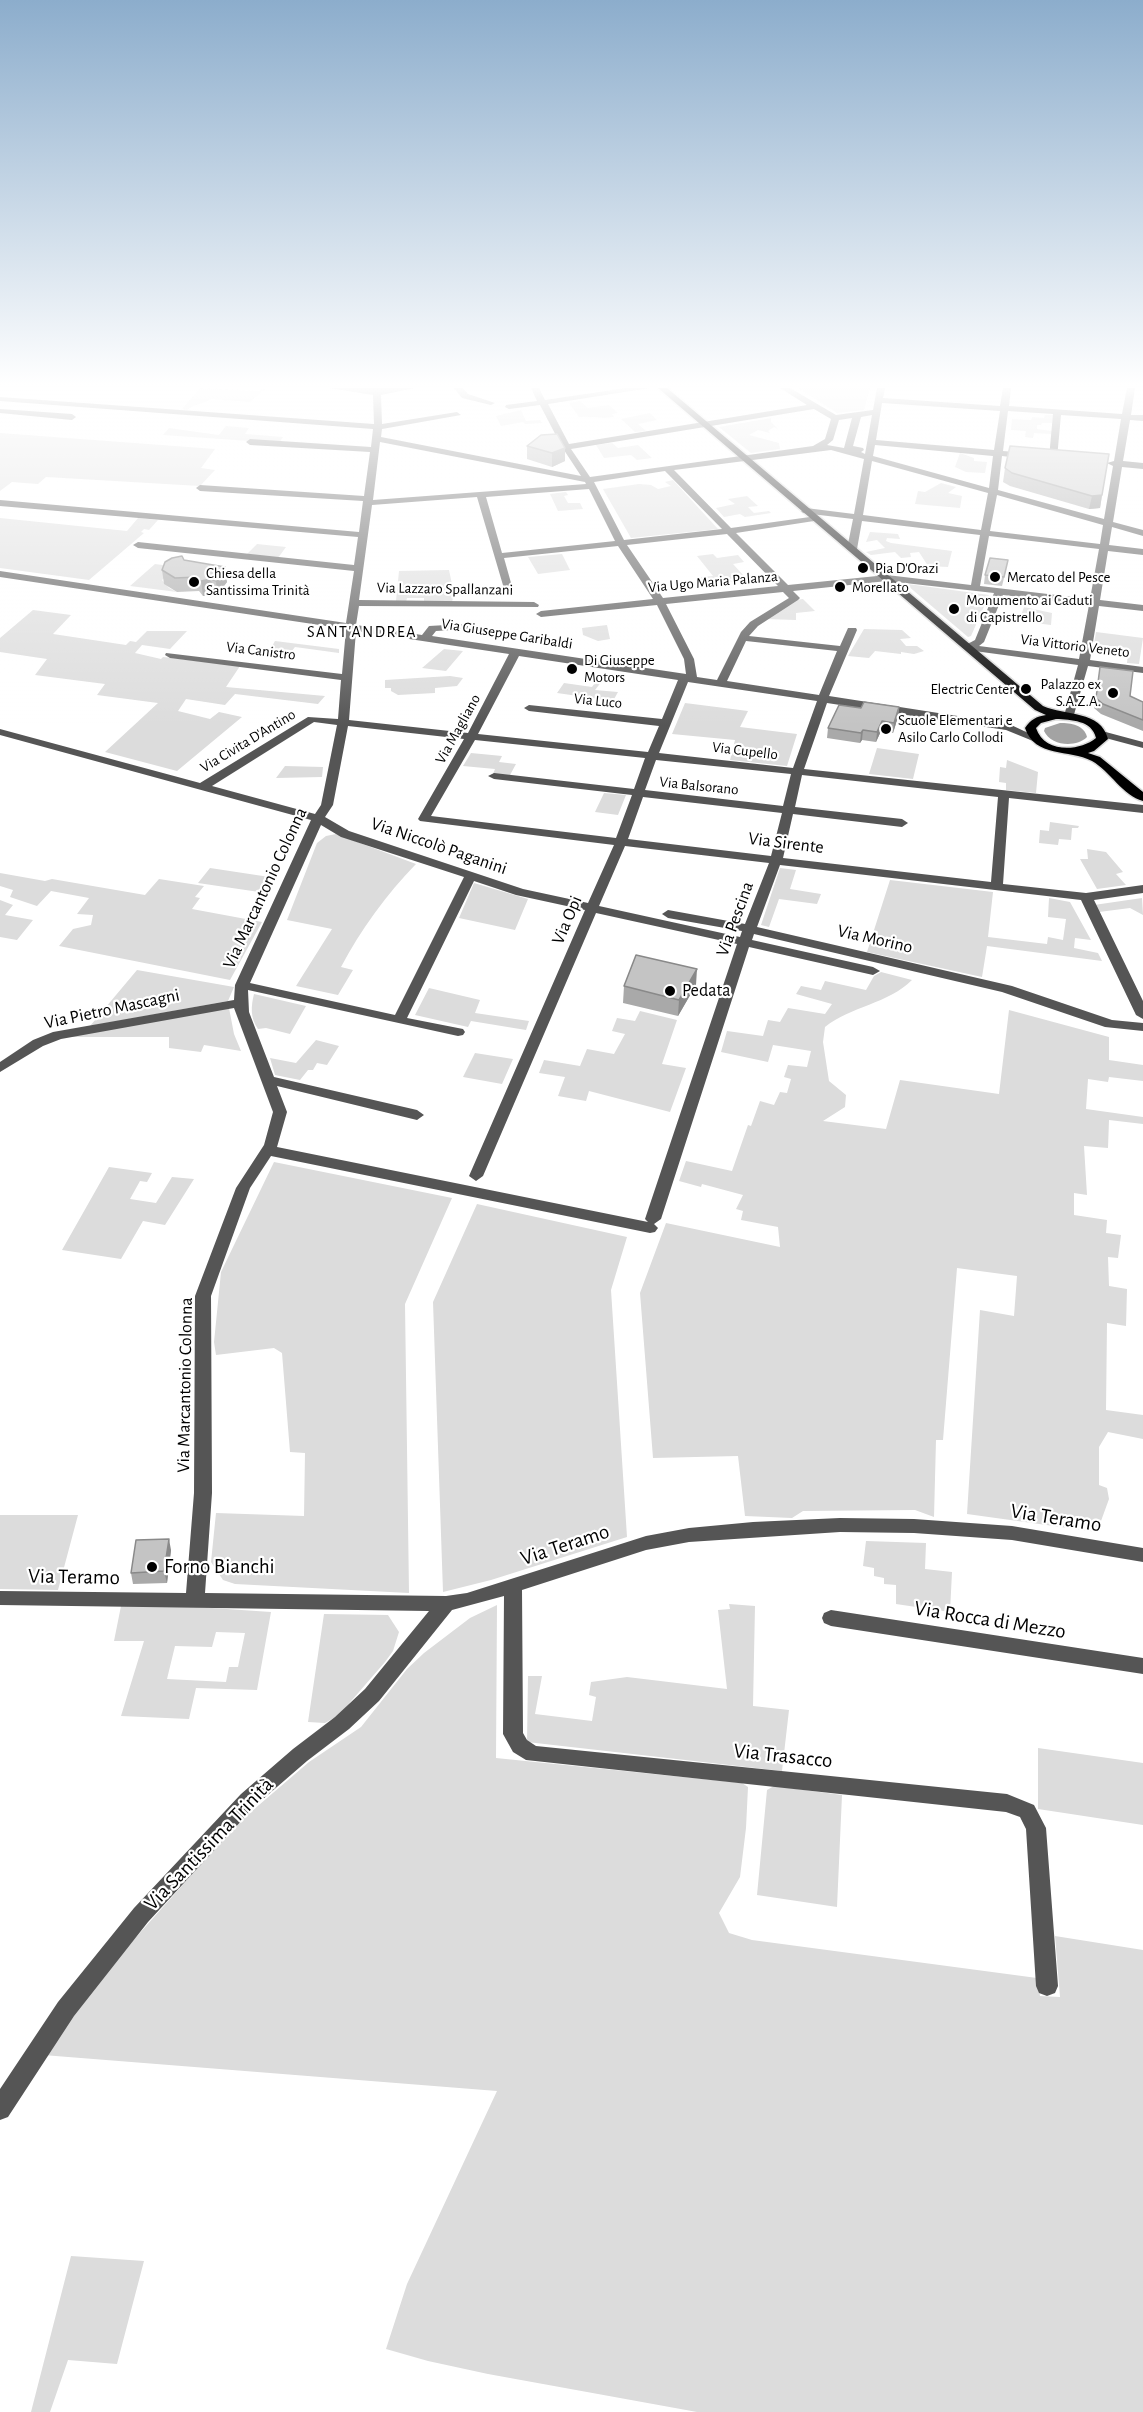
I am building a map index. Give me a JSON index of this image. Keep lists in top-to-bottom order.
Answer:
{
  "streets": {
    "street": [
      "Via Ugo Maria Palanza",
      "Via Lazzaro Spallanzani",
      "Via Giuseppe Garibaldi",
      "Via Vittorio Veneto",
      "Via Canistro",
      "Via Luco",
      "Via Magliano",
      "Via Civita D'Antino",
      "Via Cupello",
      "Via Balsorano",
      "Via Sirente",
      "Via Niccolò Paganini",
      "Via Marcantonio Colonna",
      "Via Pescina",
      "Via Opi",
      "Via Morino",
      "Via Pietro Mascagni",
      "Via Teramo",
      "Via Rocca di Mezzo",
      "Via Trasacco",
      "Via Santissima Trinità"
    ]
  },
  "crossings": [
    ["Via Lazzaro Spallanzani", "Via Marcantonio Colonna"],
    ["Via Giuseppe Garibaldi", "Via Magliano"],
    ["Via Giuseppe Garibaldi", "Via Marcantonio Colonna"],
    ["Via Giuseppe Garibaldi", "Via Pescina"],
    ["Via Giuseppe Garibaldi", "Via Opi"],
    ["Via Canistro", "Via Marcantonio Colonna"],
    ["Via Luco", "Via Opi"],
    ["Via Magliano", "Via Cupello"],
    ["Via Magliano", "Via Sirente"],
    ["Via Civita D'Antino", "Via Cupello"],
    ["Via Civita D'Antino", "Via Niccolò Paganini"],
    ["Via Civita D'Antino", "Via Marcantonio Colonna"],
    ["Via Cupello", "Via Marcantonio Colonna"],
    ["Via Cupello", "Via Pescina"],
    ["Via Cupello", "Via Opi"],
    ["Via Balsorano", "Via Pescina"],
    ["Via Balsorano", "Via Opi"],
    ["Via Sirente", "Via Pescina"],
    ["Via Sirente", "Via Opi"],
    ["Via Niccolò Paganini", "Via Marcantonio Colonna"],
    ["Via Niccolò Paganini", "Via Opi"],
    ["Via Niccolò Paganini", "Via Morino"],
    ["Via Marcantonio Colonna", "Via Pescina"],
    ["Via Marcantonio Colonna", "Via Pietro Mascagni"],
    ["Via Marcantonio Colonna", "Via Teramo"],
    ["Via Pescina", "Via Morino"],
    ["Via Opi", "Via Morino"],
    ["Via Teramo", "Via Trasacco"],
    ["Via Teramo", "Via Santissima Trinità"]
  ],
  "districts": ["SANT'ANDREA"],
  "places": [
    "Pia D'Orazi",
    "Mercato del Pesce",
    "Chiesa della Santissima Trinità",
    "Morellato",
    "Monumento ai Caduti di Capistrello",
    "Di Giuseppe Motors",
    "Electric Center",
    "Palazzo ex S.A.Z.A.",
    "Scuole Elementari e Asilo Carlo Collodi",
    "Pedata",
    "Forno Bianchi"
  ]
}
